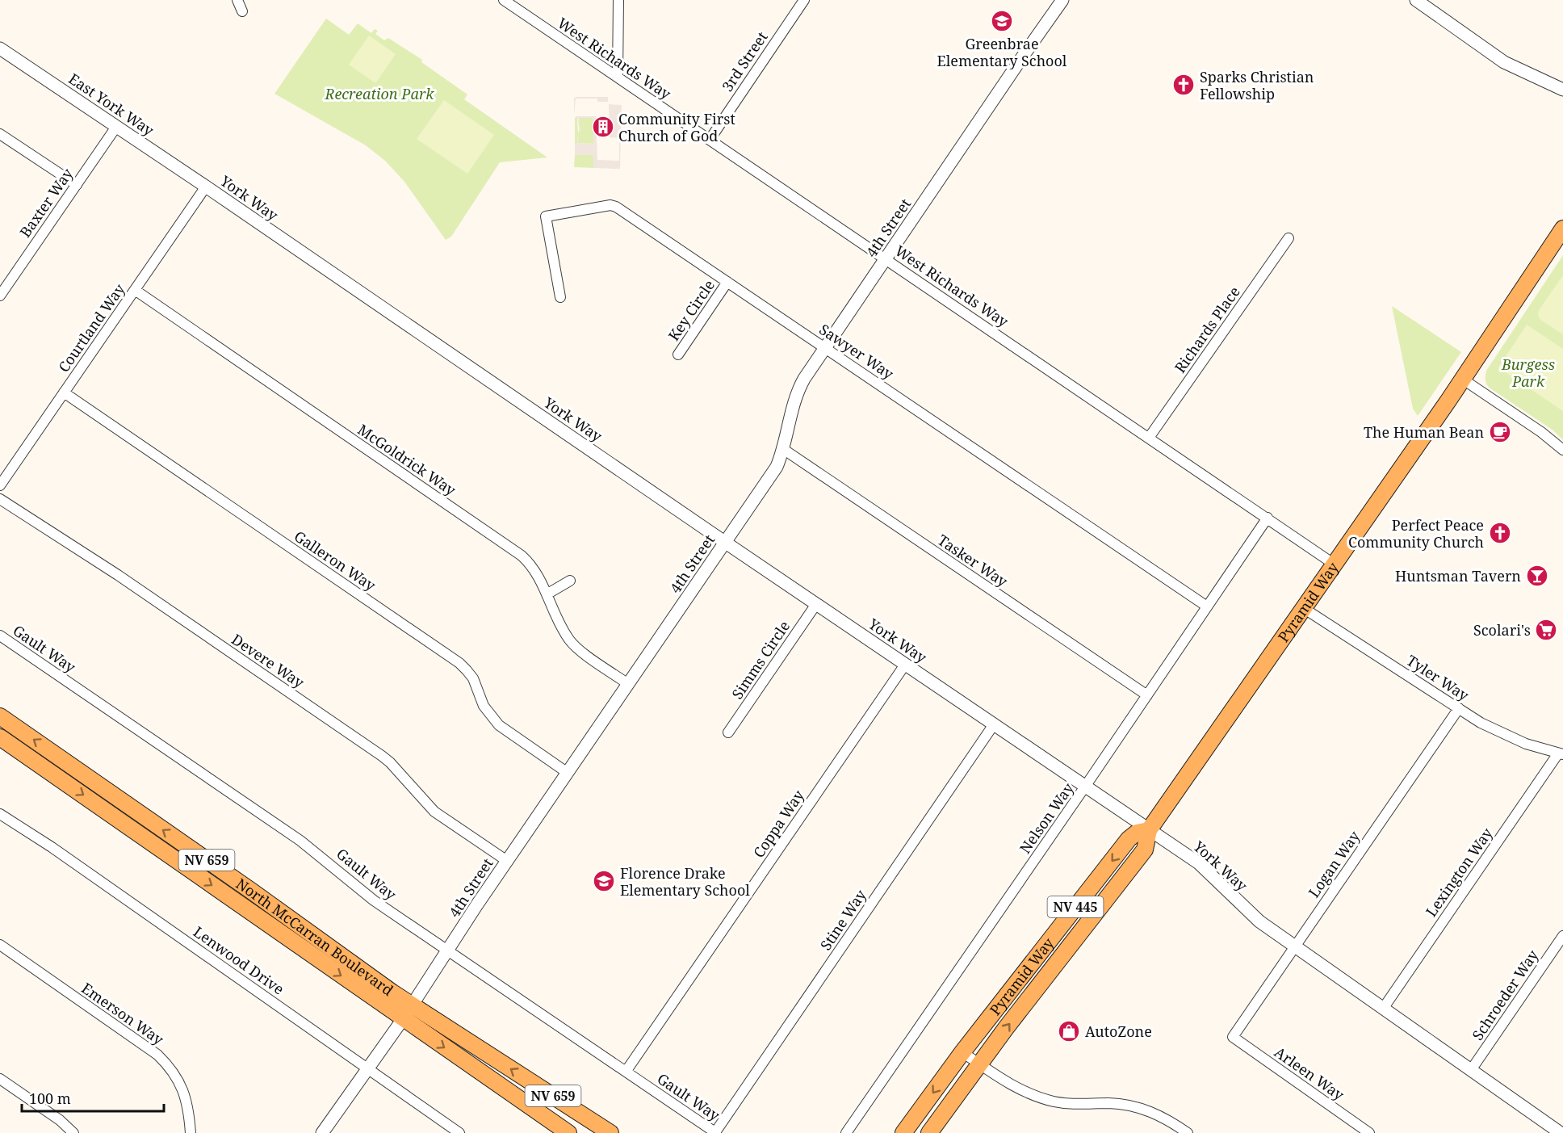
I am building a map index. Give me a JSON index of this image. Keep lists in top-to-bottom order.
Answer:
{
  "streets": {
    "main road": [
      "Pyramid Way",
      "NV 659",
      "NV 445",
      "North McCarran Boulevard"
    ],
    "street": [
      "West Richards Way",
      "3rd Street",
      "East York Way",
      "York Way",
      "Baxter Way",
      "4th Street",
      "Key Circle",
      "Courtland Way",
      "Richards Place",
      "Sawyer Way",
      "McGoldrick Way",
      "Galleron Way",
      "Tasker Way",
      "Gault Way",
      "Simms Circle",
      "Devere Way",
      "Tyler Way",
      "Nelson Way",
      "Coppa Way",
      "Logan Way",
      "Lexington Way",
      "Stine Way",
      "Lenwood Drive",
      "Schroeder Way",
      "Emerson Way",
      "Arleen Way"
    ]
  },
  "crossings": [
    ["West Richards Way", "3rd Street"],
    ["West Richards Way", "4th Street"],
    ["West Richards Way", "Richards Place"],
    ["West Richards Way", "Pyramid Way"],
    ["West Richards Way", "Nelson Way"],
    ["East York Way", "York Way"],
    ["East York Way", "Baxter Way"],
    ["East York Way", "Courtland Way"],
    ["York Way", "4th Street"],
    ["York Way", "Courtland Way"],
    ["York Way", "Pyramid Way"],
    ["York Way", "Simms Circle"],
    ["York Way", "Nelson Way"],
    ["York Way", "Coppa Way"],
    ["York Way", "Logan Way"],
    ["York Way", "Lexington Way"],
    ["York Way", "Stine Way"],
    ["York Way", "Schroeder Way"],
    ["4th Street", "Sawyer Way"],
    ["4th Street", "McGoldrick Way"],
    ["4th Street", "Galleron Way"],
    ["4th Street", "Tasker Way"],
    ["4th Street", "Gault Way"],
    ["4th Street", "Devere Way"],
    ["4th Street", "North McCarran Boulevard"],
    ["4th Street", "Lenwood Drive"],
    ["Key Circle", "Sawyer Way"],
    ["Courtland Way", "McGoldrick Way"],
    ["Courtland Way", "Galleron Way"],
    ["Sawyer Way", "Nelson Way"],
    ["Tasker Way", "Nelson Way"],
    ["Pyramid Way", "Tyler Way"],
    ["Gault Way", "Coppa Way"],
    ["Gault Way", "Stine Way"],
    ["Tyler Way", "Logan Way"],
    ["Tyler Way", "Lexington Way"],
    ["Logan Way", "Arleen Way"]
  ],
  "parks": ["Recreation Park", "Burgess Park"],
  "places": {
    "school or university": ["Greenbrae Elementary School", "Florence Drake Elementary School"],
    "church": ["Sparks Christian Fellowship", "Perfect Peace Community Church"],
    "building": ["Community First Church of God"],
    "cafe": ["The Human Bean"],
    "bar": ["Huntsman Tavern"],
    "supermarket": ["Scolari's"],
    "shop": ["AutoZone"]
  },
  "scale_bar": "100 m"
}
